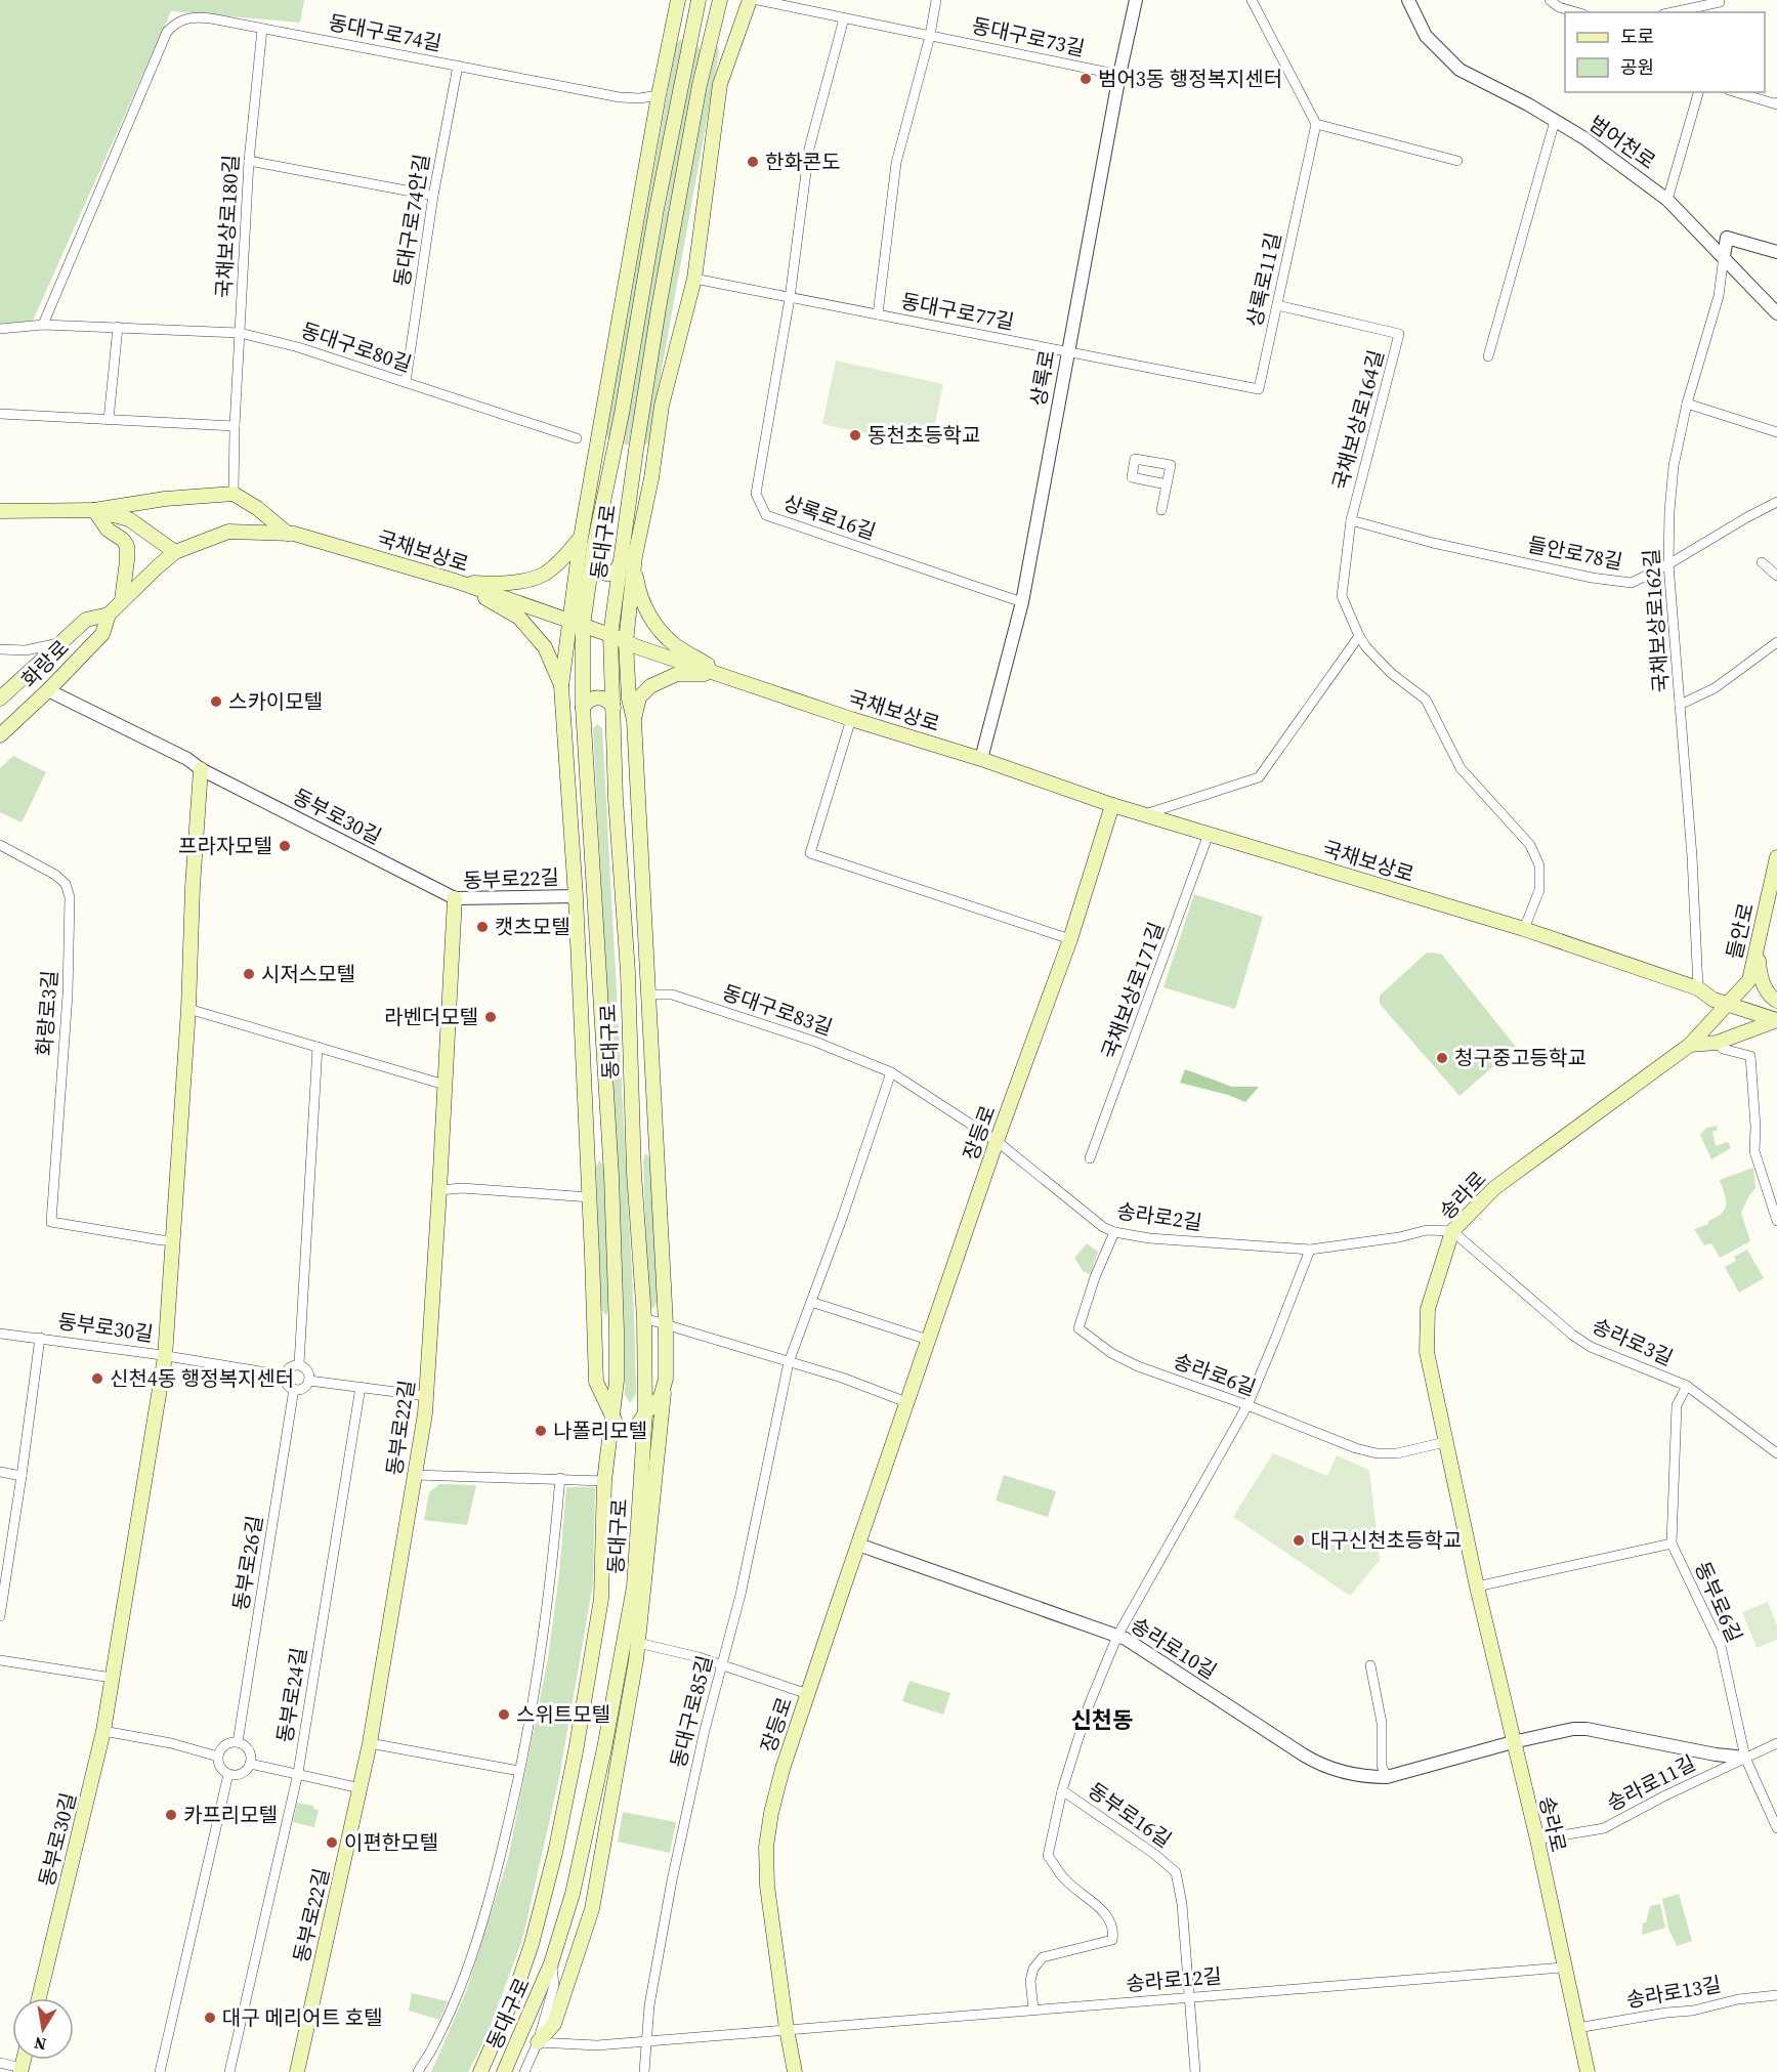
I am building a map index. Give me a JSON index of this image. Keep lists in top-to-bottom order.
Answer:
{
  "streets": {
    "main road": [
      "동대구로",
      "국채보상로",
      "화랑로",
      "동부로30길",
      "동부로22길",
      "들안로",
      "장등로",
      "송라로"
    ],
    "street": [
      "동대구로74길",
      "동대구로73길",
      "범어천로",
      "동대구로74안길",
      "국채보상로180길",
      "상록로11길",
      "동대구로77길",
      "동대구로80길",
      "상록로",
      "국채보상로164길",
      "상록로16길",
      "들안로78길",
      "국채보상로162길",
      "국채보상로171길",
      "동대구로83길",
      "화랑로3길",
      "송라로2길",
      "송라로3길",
      "송라로6길",
      "동부로26길",
      "동부로6길",
      "송라로10길",
      "동부로24길",
      "동대구로85길",
      "송라로11길",
      "동부로16길",
      "송라로12길",
      "송라로13길"
    ]
  },
  "crossings": [
    ["동대구로74길", "동대구로74안길"],
    ["동대구로74길", "국채보상로180길"],
    ["동대구로74길", "동대구로80길"],
    ["동대구로74길", "동대구로"],
    ["동대구로73길", "동대구로77길"],
    ["동대구로73길", "상록로"],
    ["범어천로", "국채보상로162길"],
    ["동대구로74안길", "동대구로80길"],
    ["국채보상로180길", "동대구로80길"],
    ["상록로11길", "동대구로77길"],
    ["상록로11길", "상록로"],
    ["상록로11길", "국채보상로164길"],
    ["동대구로77길", "상록로"],
    ["동대구로77길", "상록로16길"],
    ["상록로", "상록로16길"],
    ["상록로", "국채보상로"],
    ["국채보상로164길", "국채보상로"],
    ["국채보상로164길", "들안로78길"],
    ["동대구로", "국채보상로"],
    ["동대구로", "동부로22길"],
    ["국채보상로", "국채보상로162길"],
    ["국채보상로", "화랑로"],
    ["국채보상로", "들안로"],
    ["국채보상로", "국채보상로171길"],
    ["국채보상로", "장등로"],
    ["국채보상로", "송라로"],
    ["들안로78길", "국채보상로162길"],
    ["화랑로", "동부로30길"],
    ["동부로30길", "동부로22길"],
    ["동부로30길", "화랑로3길"],
    ["들안로", "송라로"],
    ["동대구로83길", "장등로"],
    ["동대구로83길", "송라로2길"],
    ["장등로", "송라로2길"],
    ["장등로", "송라로10길"],
    ["장등로", "송라로12길"],
    ["송라로", "송라로2길"],
    ["송라로", "송라로3길"],
    ["송라로", "송라로6길"],
    ["송라로", "송라로10길"],
    ["송라로", "송라로11길"],
    ["송라로", "송라로12길"],
    ["송라로", "송라로13길"],
    ["송라로2길", "송라로3길"],
    ["송라로2길", "송라로6길"],
    ["송라로3길", "동부로6길"],
    ["송라로6길", "동부로16길"],
    ["동부로6길", "송라로10길"],
    ["동부로6길", "송라로11길"],
    ["송라로10길", "송라로11길"],
    ["송라로10길", "동부로16길"],
    ["동대구로85길", "송라로12길"],
    ["동부로16길", "송라로12길"]
  ],
  "districts": ["신천동"],
  "places": [
    "범어3동 행정복지센터",
    "한화콘도",
    "동천초등학교",
    "스카이모텔",
    "프라자모텔",
    "캣츠모텔",
    "시저스모텔",
    "라벤더모텔",
    "청구중고등학교",
    "신천4동 행정복지센터",
    "나폴리모텔",
    "대구신천초등학교",
    "스위트모텔",
    "카프리모텔",
    "이편한모텔",
    "대구 메리어트 호텔"
  ],
  "legend": ["도로", "공원"],
  "north": "bottom"
}
